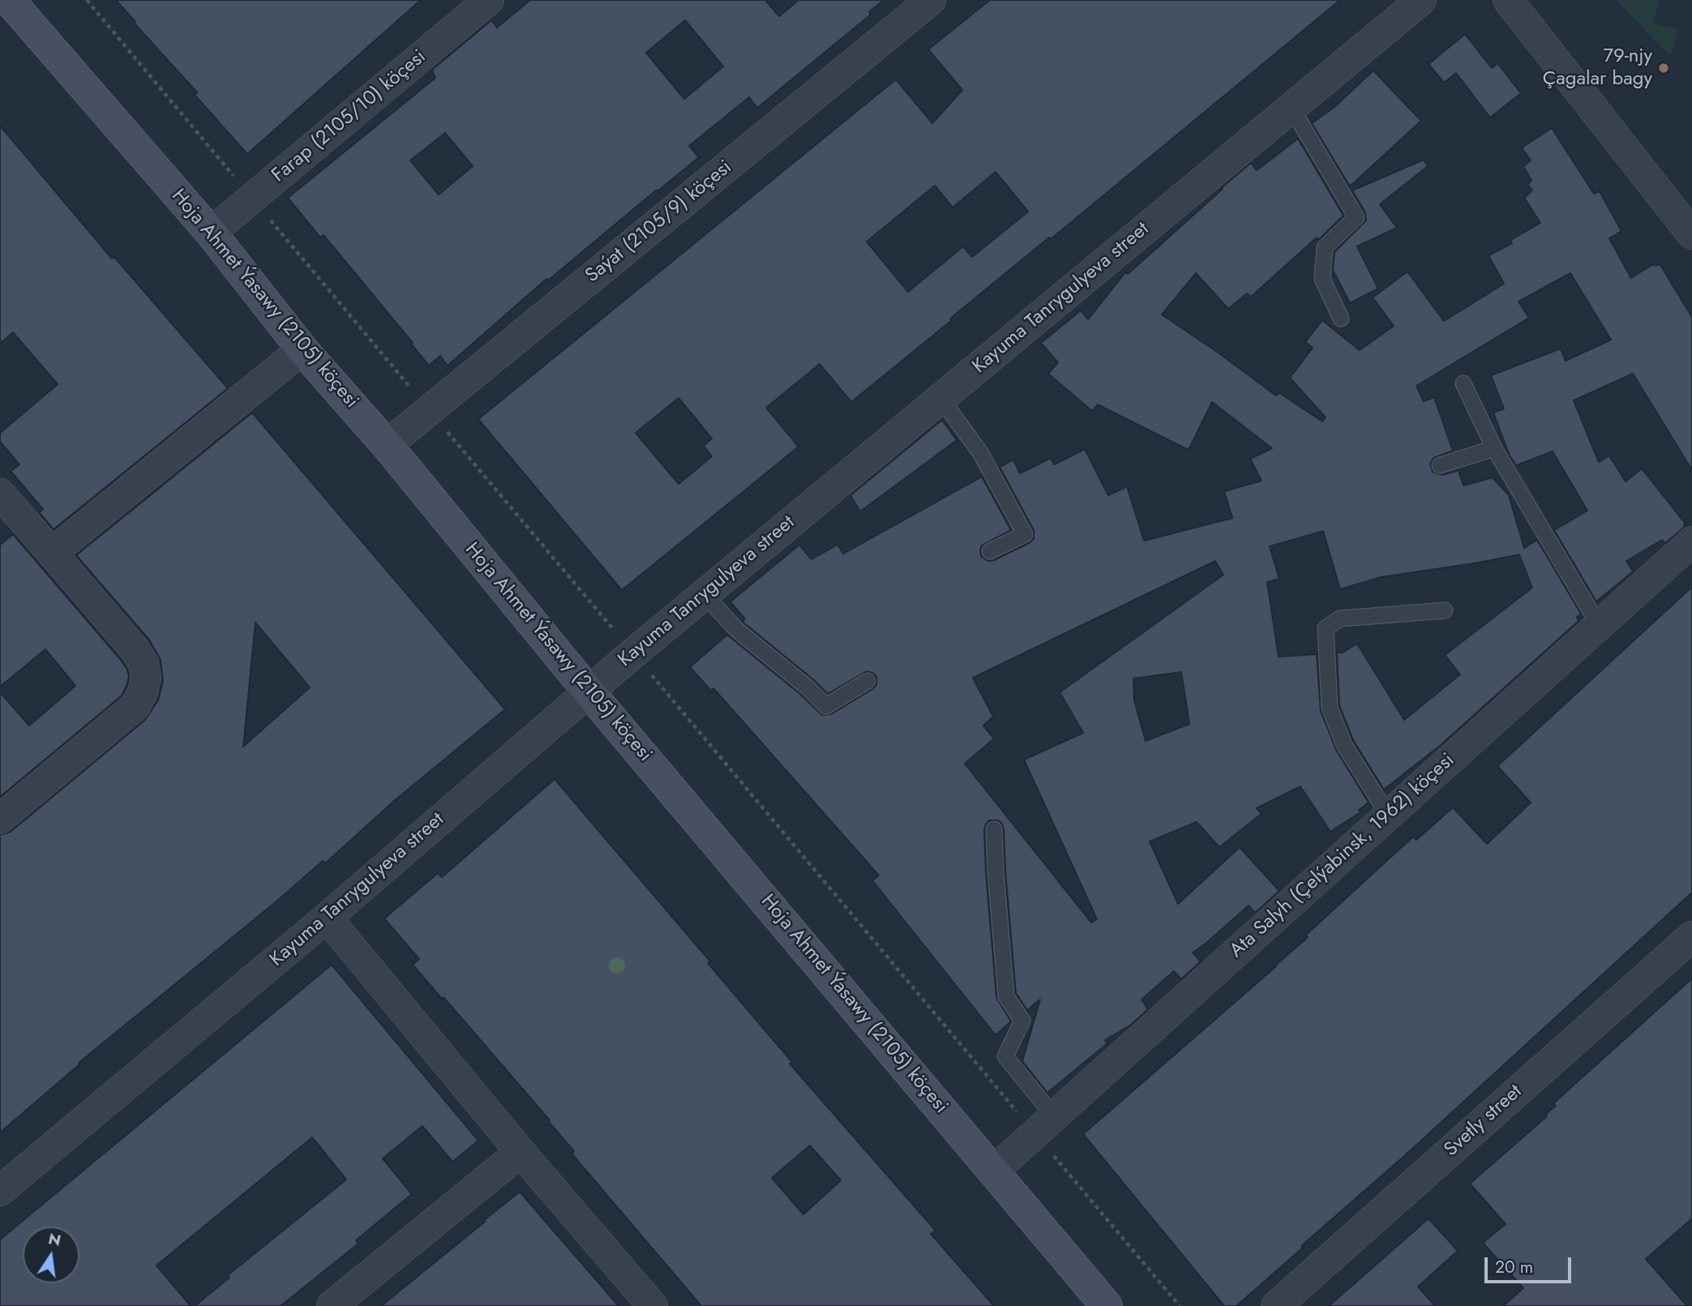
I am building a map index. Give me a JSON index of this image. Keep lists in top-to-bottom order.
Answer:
{
  "streets": {
    "street": [
      "Farap (2105/10) köçesi",
      "Saýat (2105/9) köçesi",
      "Kayuma Tanrygulyeva street",
      "Hoja Ahmet Ýasawy (2105) köçesi",
      "Ata Salyh (Çelýabinsk, 1962) köçesi",
      "Svetly street"
    ]
  },
  "crossings": [
    ["Farap (2105/10) köçesi", "Hoja Ahmet Ýasawy (2105) köçesi"],
    ["Saýat (2105/9) köçesi", "Hoja Ahmet Ýasawy (2105) köçesi"],
    ["Kayuma Tanrygulyeva street", "Hoja Ahmet Ýasawy (2105) köçesi"],
    ["Hoja Ahmet Ýasawy (2105) köçesi", "Ata Salyh (Çelýabinsk, 1962) köçesi"]
  ],
  "places": ["79-njy Çagalar bagy"],
  "scale_bar": "20 m",
  "north": "top"
}
